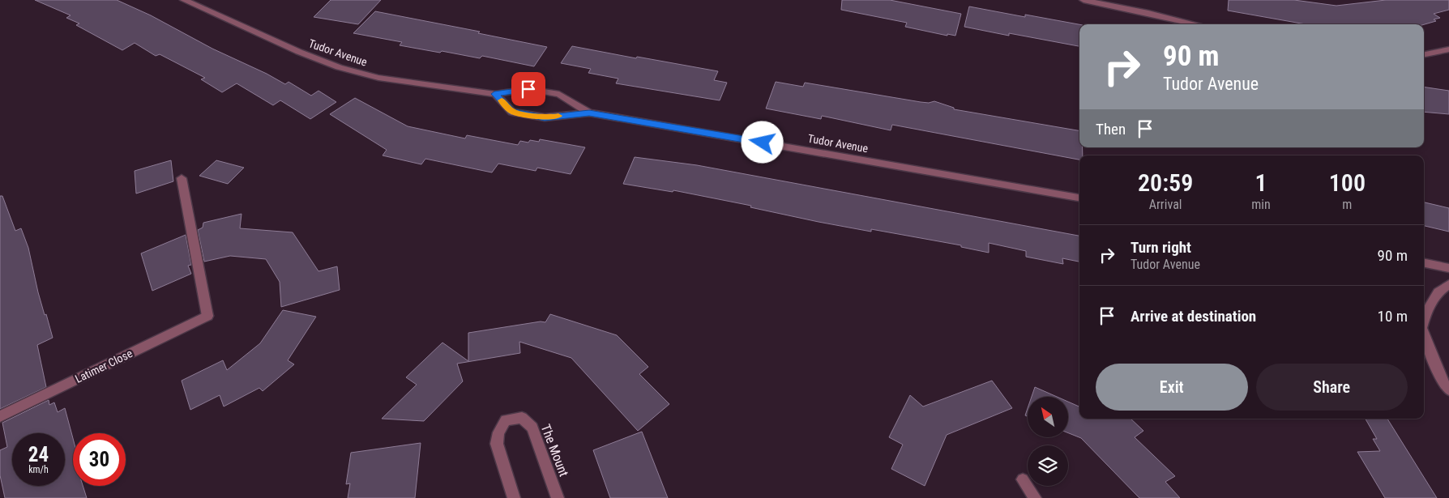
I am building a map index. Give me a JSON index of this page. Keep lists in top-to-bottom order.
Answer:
{
  "streets": {
    "street": ["Tudor Avenue", "Latimer Close", "The Mount"]
  },
  "north": "top left",
  "page": {
    "turn": ["90 m", "Tudor Avenue"],
    "then": "Then",
    "eta": [
      "20:59",
      "Arrival",
      "1",
      "min",
      "100",
      "m"
    ],
    "list": [
      {
        "name": "Turn right",
        "note": "Tudor Avenue",
        "value": "90 m"
      },
      {
        "name": "Arrive at destination",
        "value": "10 m"
      }
    ],
    "buttons": ["Exit", "Share"],
    "speed": "24 km/h",
    "limit": "30"
  }
}
